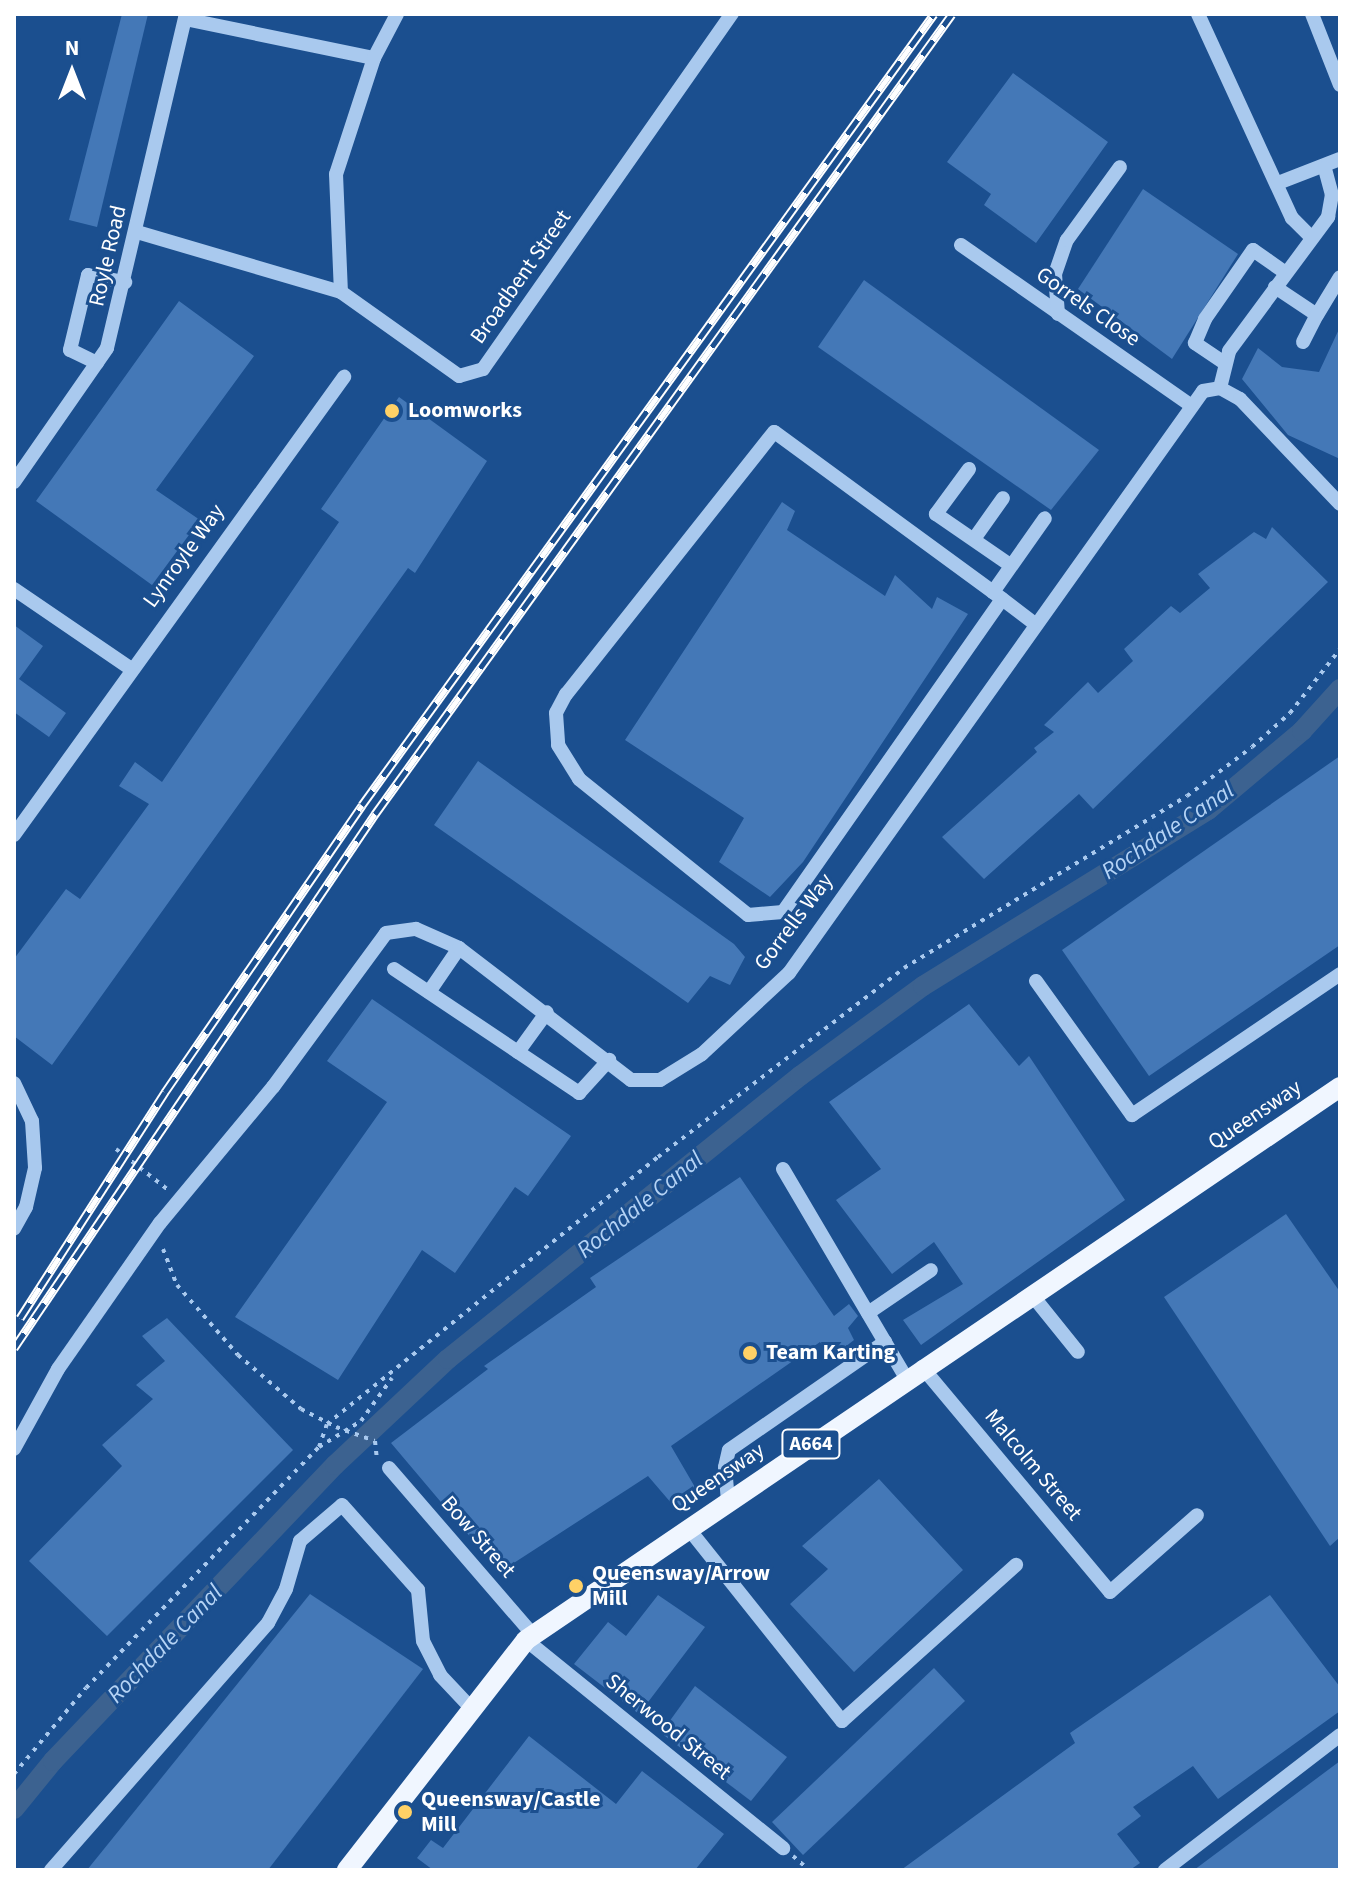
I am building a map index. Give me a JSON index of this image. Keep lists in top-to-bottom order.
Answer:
{
  "streets": {
    "main road": ["Queensway", "A664"],
    "street": [
      "Royle Road",
      "Broadbent Street",
      "Gorrels Close",
      "Lynroyle Way",
      "Gorrells Way",
      "Malcolm Street",
      "Bow Street",
      "Sherwood Street"
    ]
  },
  "crossings": [
    ["Royle Road", "Broadbent Street"],
    ["Gorrels Close", "Gorrells Way"],
    ["Queensway", "Malcolm Street"],
    ["Queensway", "Bow Street"],
    ["Queensway", "Sherwood Street"],
    ["Bow Street", "Sherwood Street"]
  ],
  "water": ["Rochdale Canal"],
  "places": [
    "Loomworks",
    "Team Karting",
    "Queensway/Arrow Mill",
    "Queensway/Castle Mill"
  ],
  "north": "top"
}
